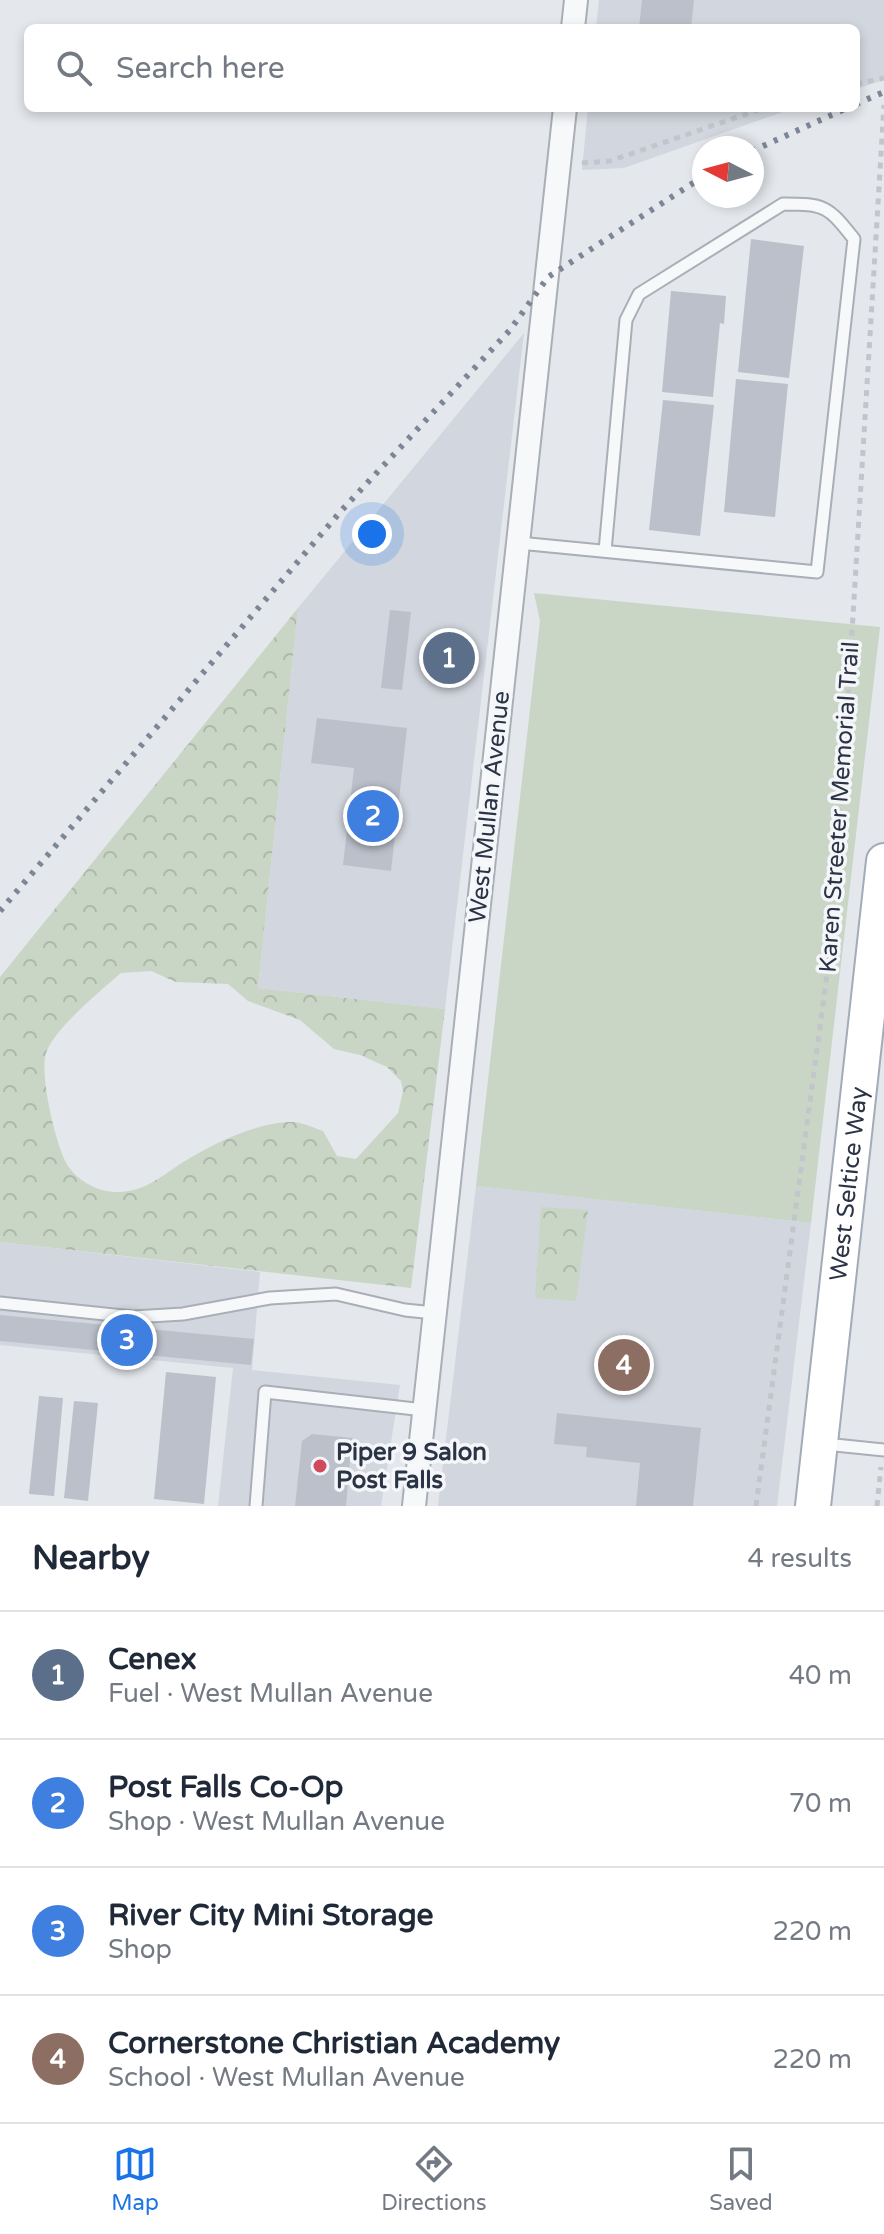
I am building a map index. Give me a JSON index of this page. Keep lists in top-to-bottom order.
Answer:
{
  "streets": {
    "main road": ["West Seltice Way"],
    "street": ["West Mullan Avenue"],
    "path": ["Karen Streeter Memorial Trail"]
  },
  "places": ["Piper 9 Salon Post Falls"],
  "north": "left",
  "page": {
    "search": "Search here",
    "pins": [
      "1",
      "2",
      "3",
      "4"
    ],
    "heading": ["Nearby", "4 results"],
    "list": [
      {
        "mark": "1",
        "name": "Cenex",
        "note": "Fuel · West Mullan Avenue",
        "value": "40 m"
      },
      {
        "mark": "2",
        "name": "Post Falls Co-Op",
        "note": "Shop · West Mullan Avenue",
        "value": "70 m"
      },
      {
        "mark": "3",
        "name": "River City Mini Storage",
        "note": "Shop",
        "value": "220 m"
      },
      {
        "mark": "4",
        "name": "Cornerstone Christian Academy",
        "note": "School · West Mullan Avenue",
        "value": "220 m"
      }
    ],
    "nav": ["Map", "Directions", "Saved"]
  }
}
